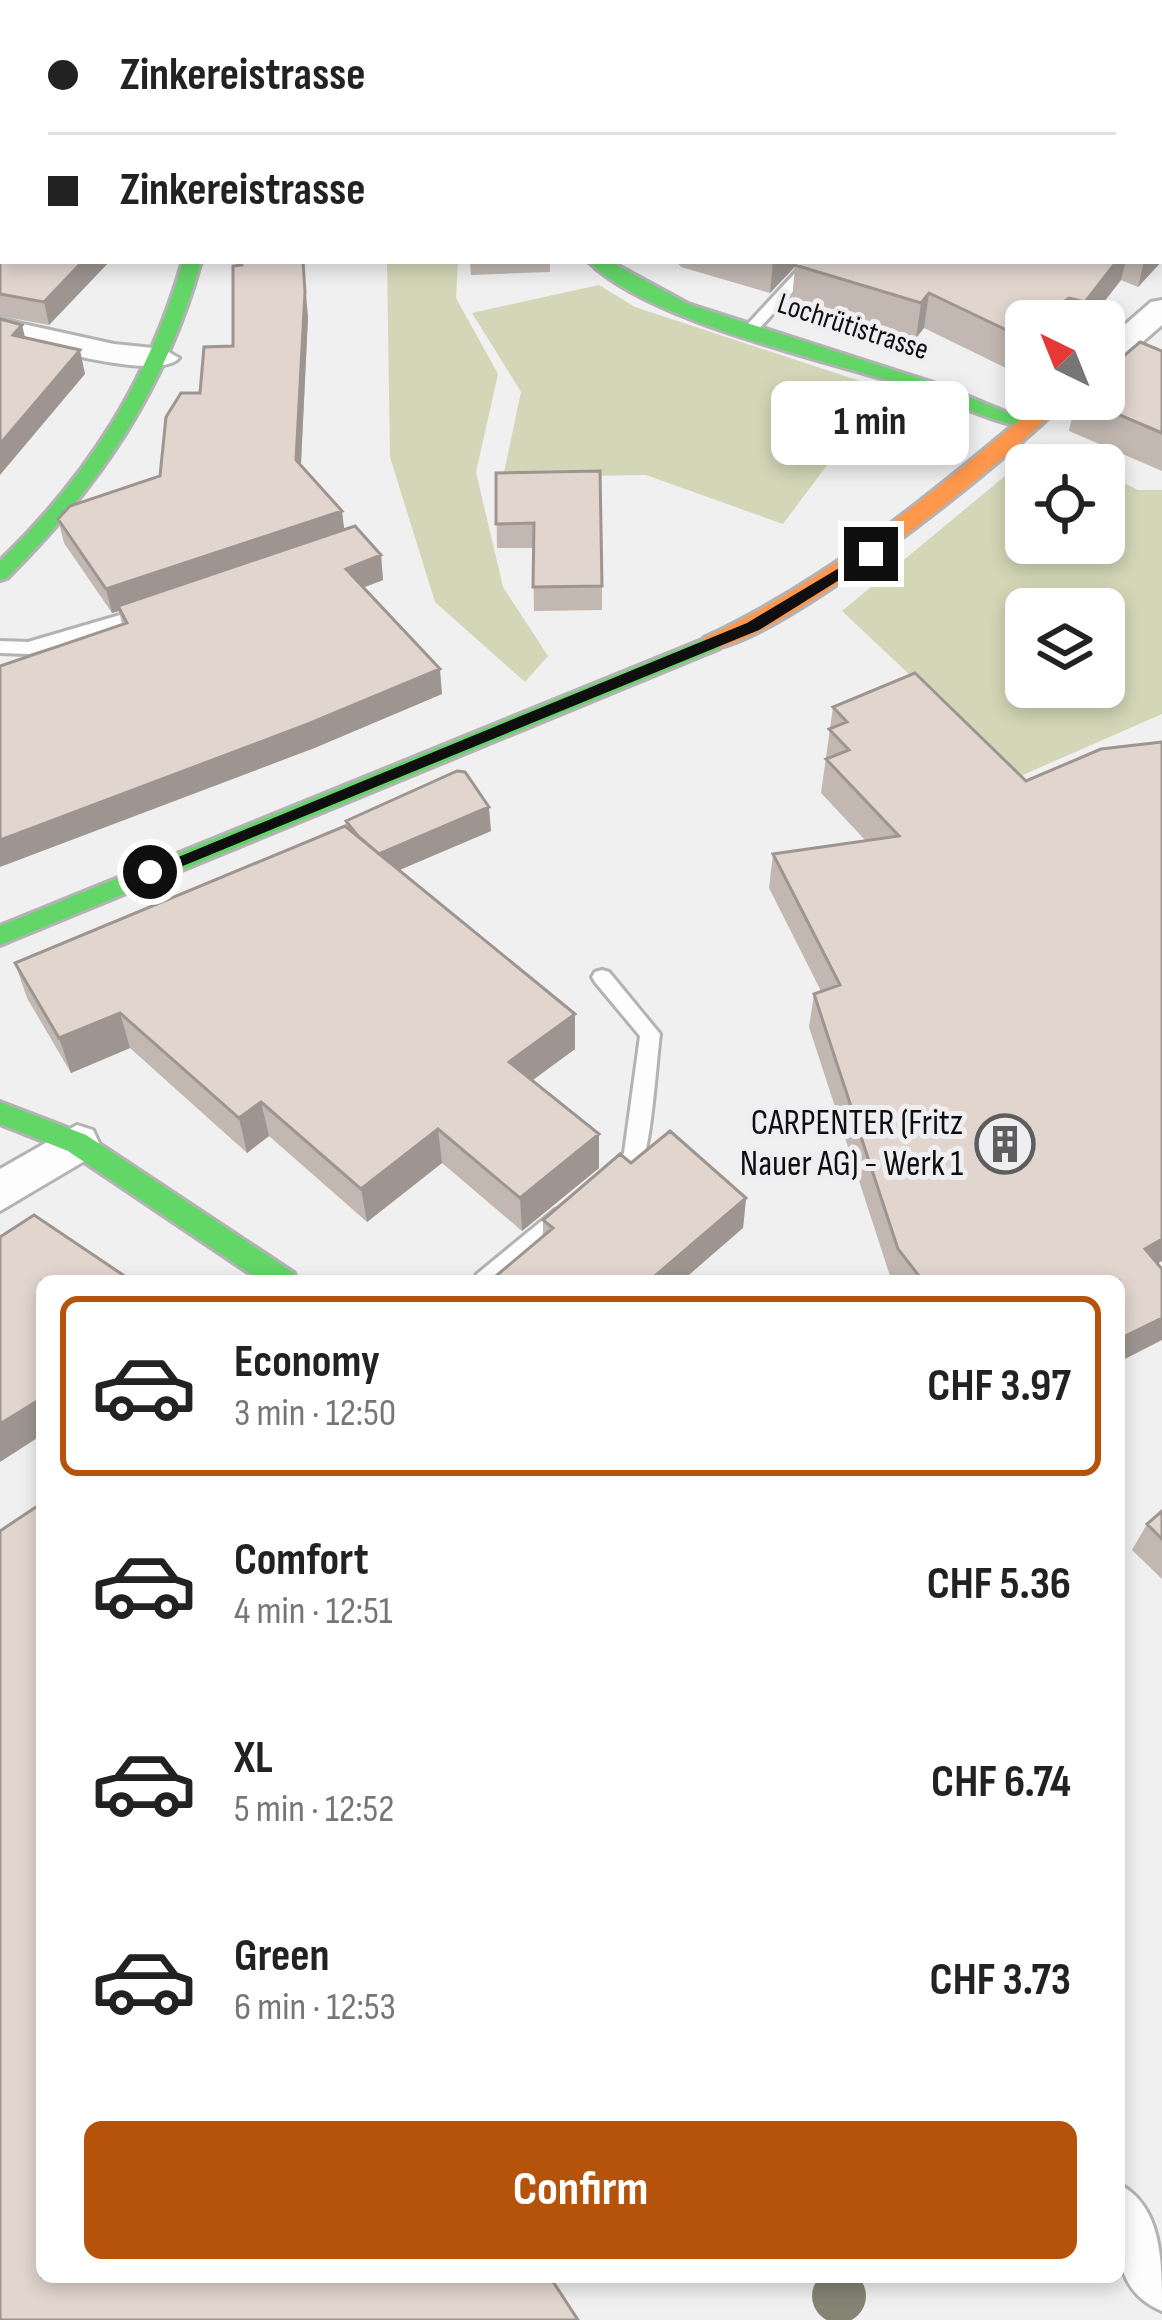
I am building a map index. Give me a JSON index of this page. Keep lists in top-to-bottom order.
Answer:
{
  "streets": {
    "street": ["Lochrütistrasse"]
  },
  "places": {
    "building": ["CARPENTER (Fritz Nauer AG) - Werk 1"]
  },
  "north": "top left",
  "page": {
    "banner": ["Zinkereistrasse", "Zinkereistrasse"],
    "bubble": "1 min",
    "list": [
      {
        "name": "Economy",
        "note": "3 min · 12:50",
        "value": "CHF 3.97"
      },
      {
        "name": "Comfort",
        "note": "4 min · 12:51",
        "value": "CHF 5.36"
      },
      {
        "name": "XL",
        "note": "5 min · 12:52",
        "value": "CHF 6.74"
      },
      {
        "name": "Green",
        "note": "6 min · 12:53",
        "value": "CHF 3.73"
      }
    ],
    "buttons": "Confirm"
  }
}
